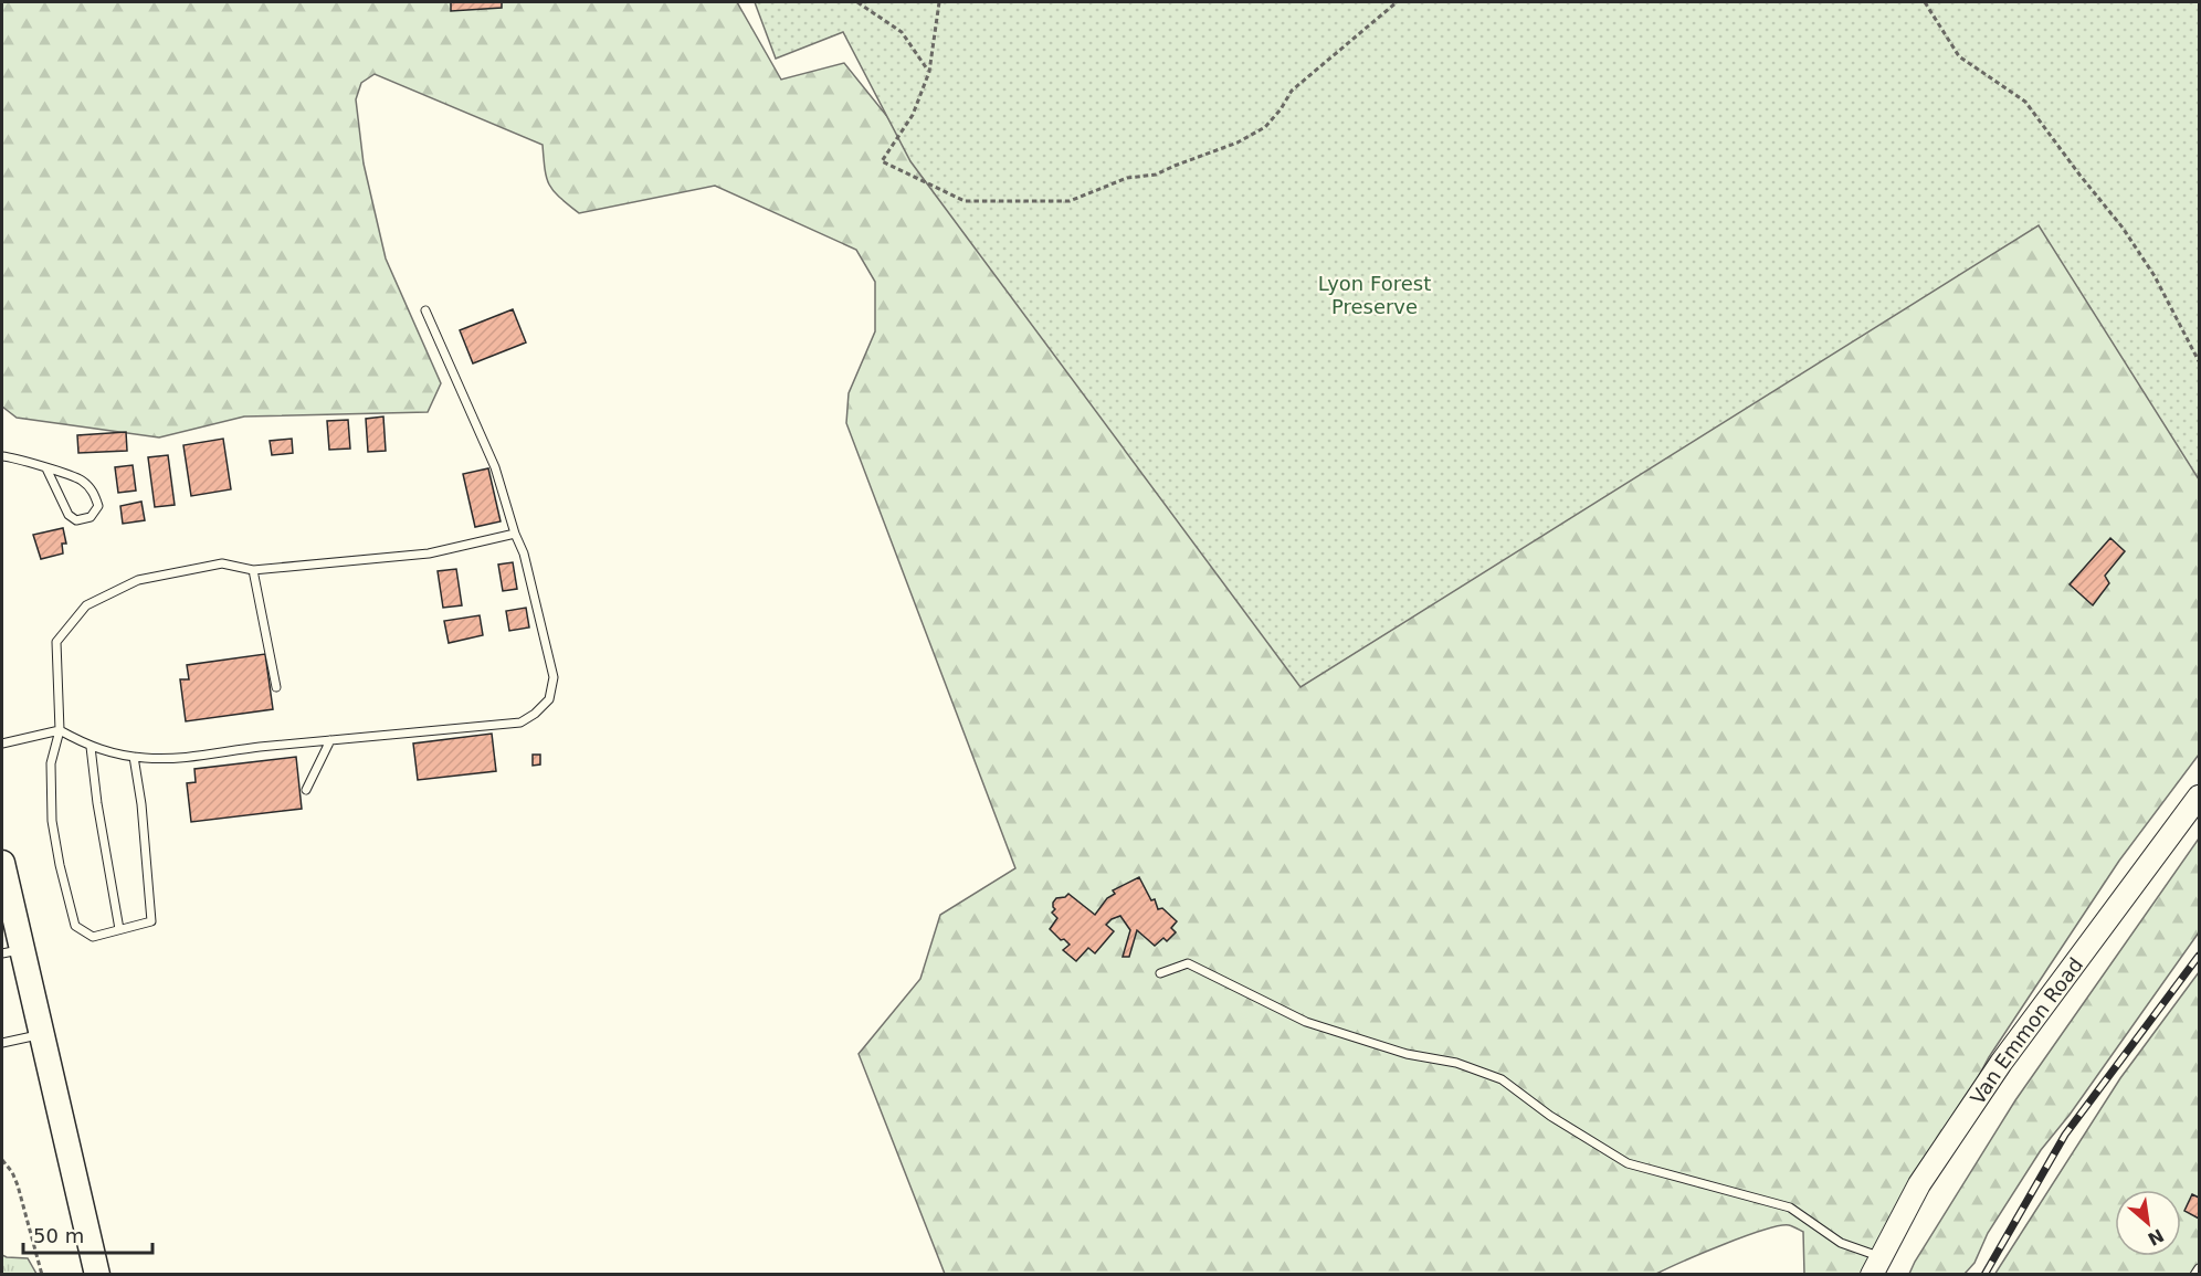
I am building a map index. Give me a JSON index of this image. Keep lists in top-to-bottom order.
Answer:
{
  "streets": {
    "street": ["Van Emmon Road"]
  },
  "parks": ["Lyon Forest Preserve"],
  "scale_bar": "50 m",
  "north": "bottom right"
}
